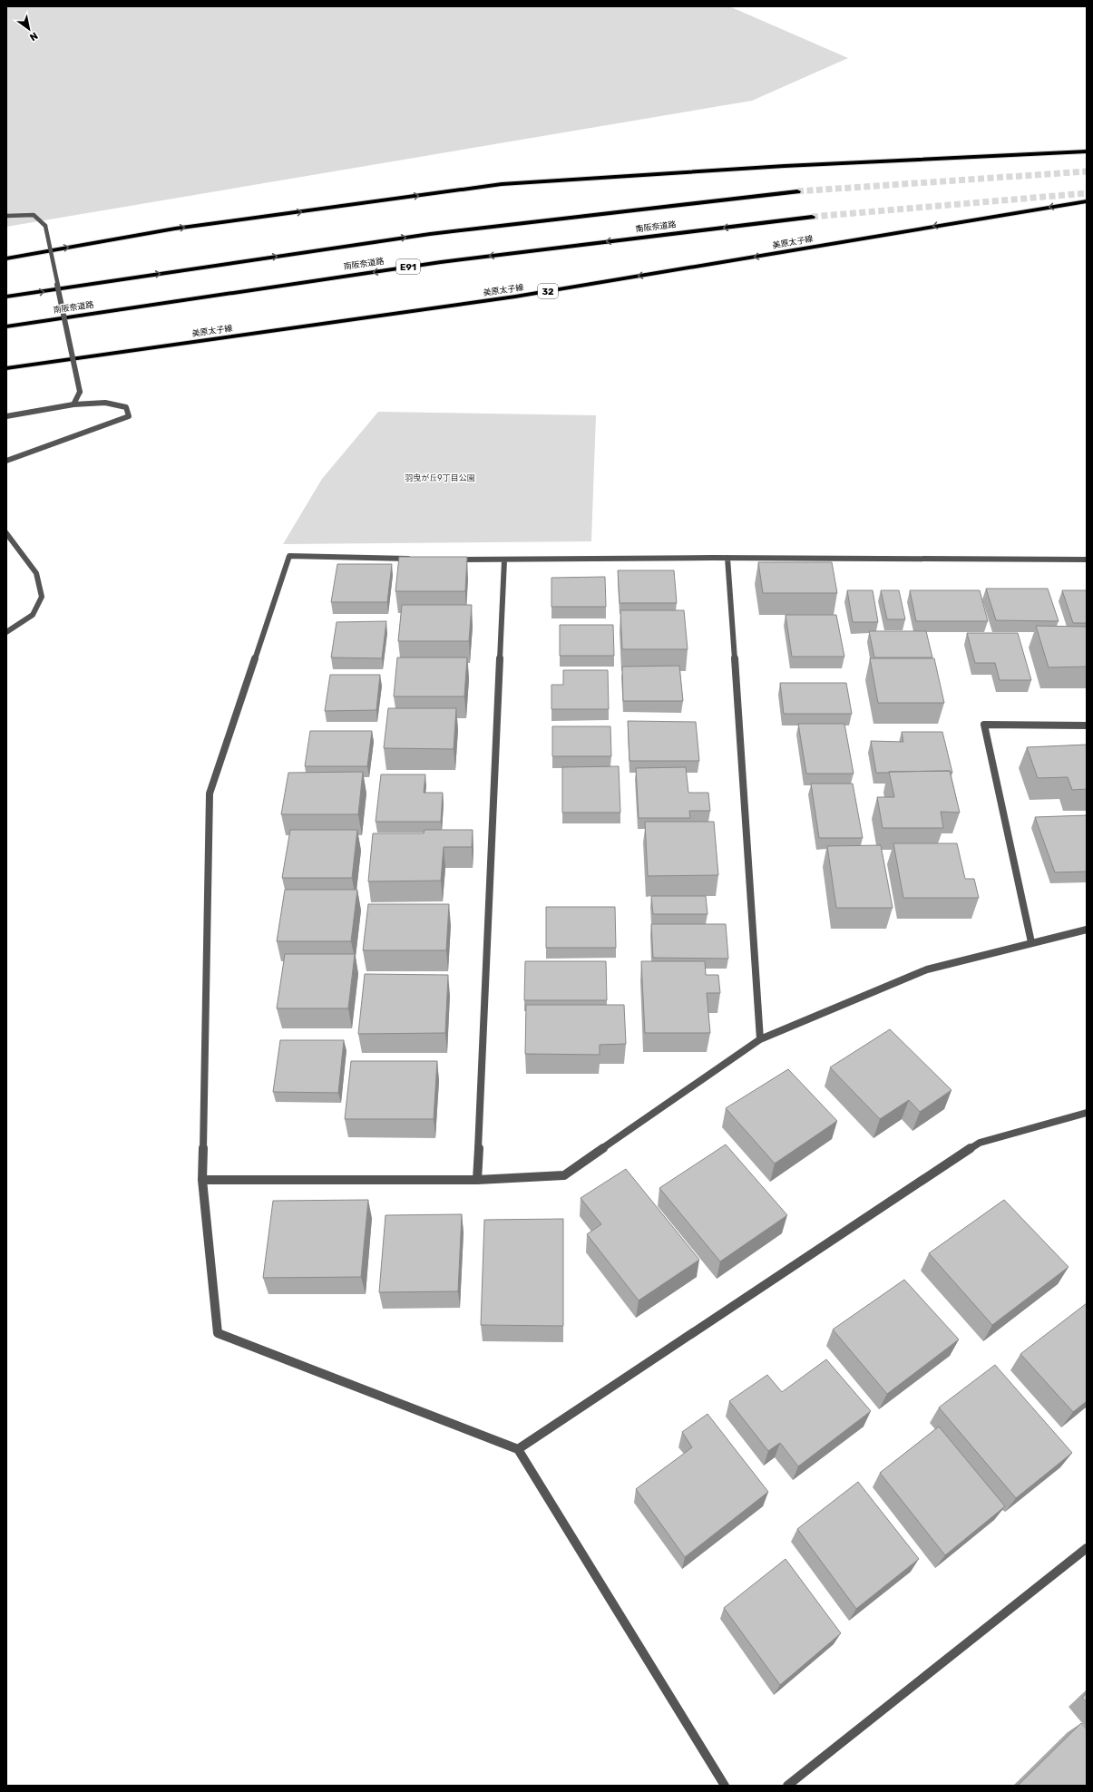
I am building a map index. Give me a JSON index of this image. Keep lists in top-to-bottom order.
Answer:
{
  "streets": {
    "highway": ["南阪奈道路", "E91"],
    "main road": ["美原太子線", "32"]
  },
  "one_way": ["美原太子線"],
  "parks": ["羽曳が丘9丁目公園"],
  "north": "bottom right"
}
